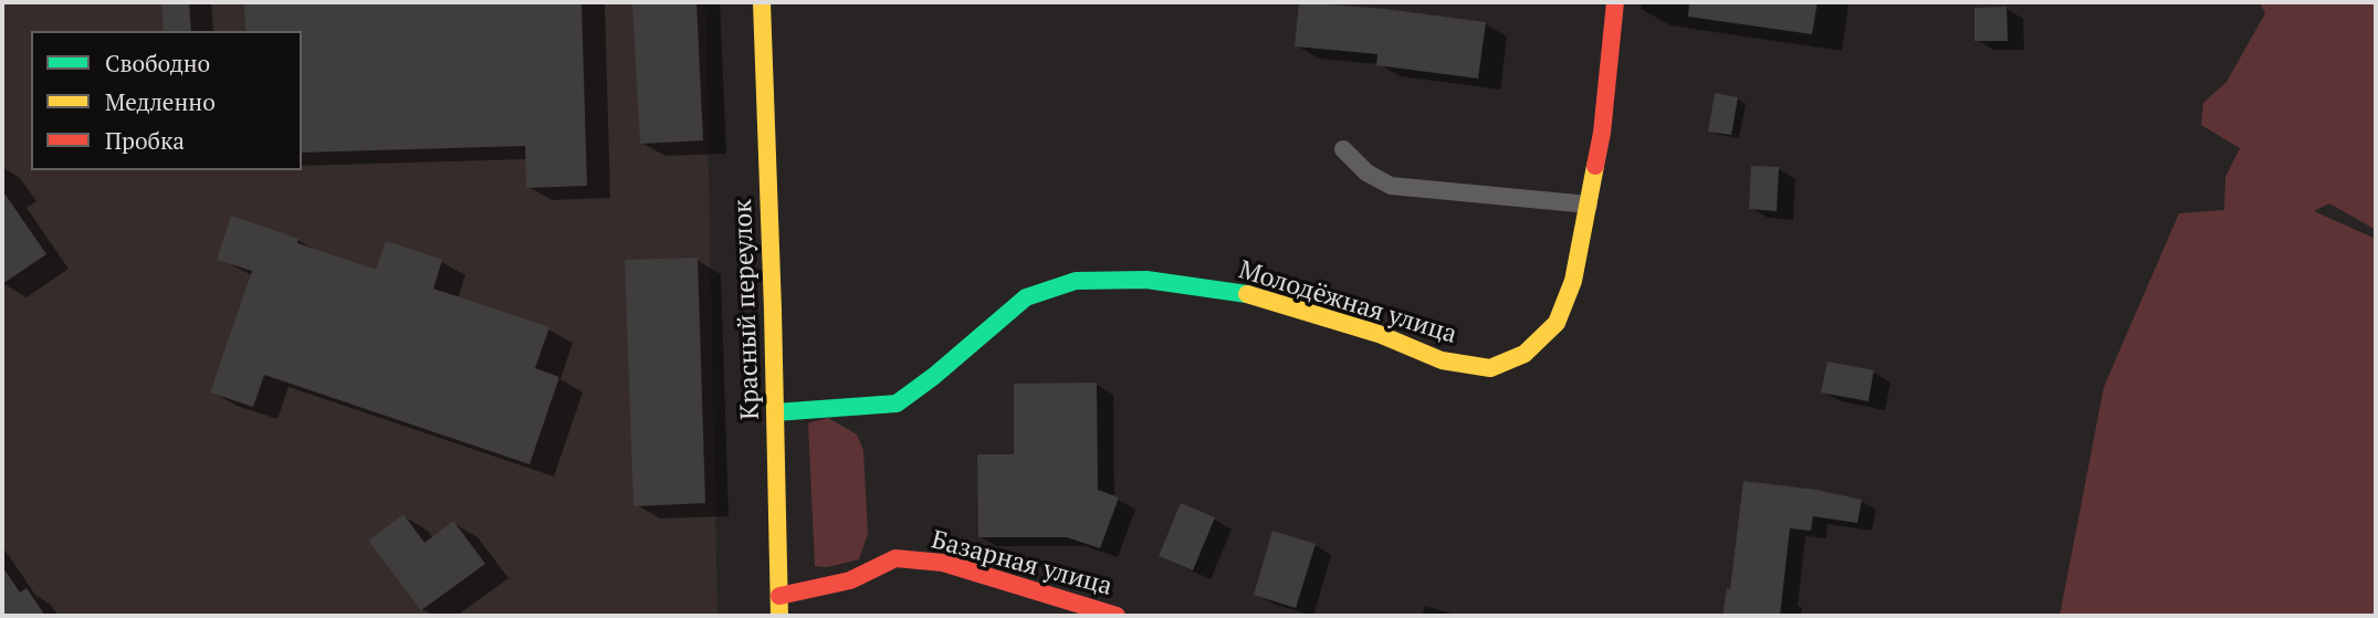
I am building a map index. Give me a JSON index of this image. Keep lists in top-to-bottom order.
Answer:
{
  "streets": {
    "street": ["Молодёжная улица", "Красный переулок", "Базарная улица"]
  },
  "crossings": [
    ["Молодёжная улица", "Красный переулок"],
    ["Красный переулок", "Базарная улица"]
  ],
  "legend": ["Свободно", "Медленно", "Пробка"]
}
